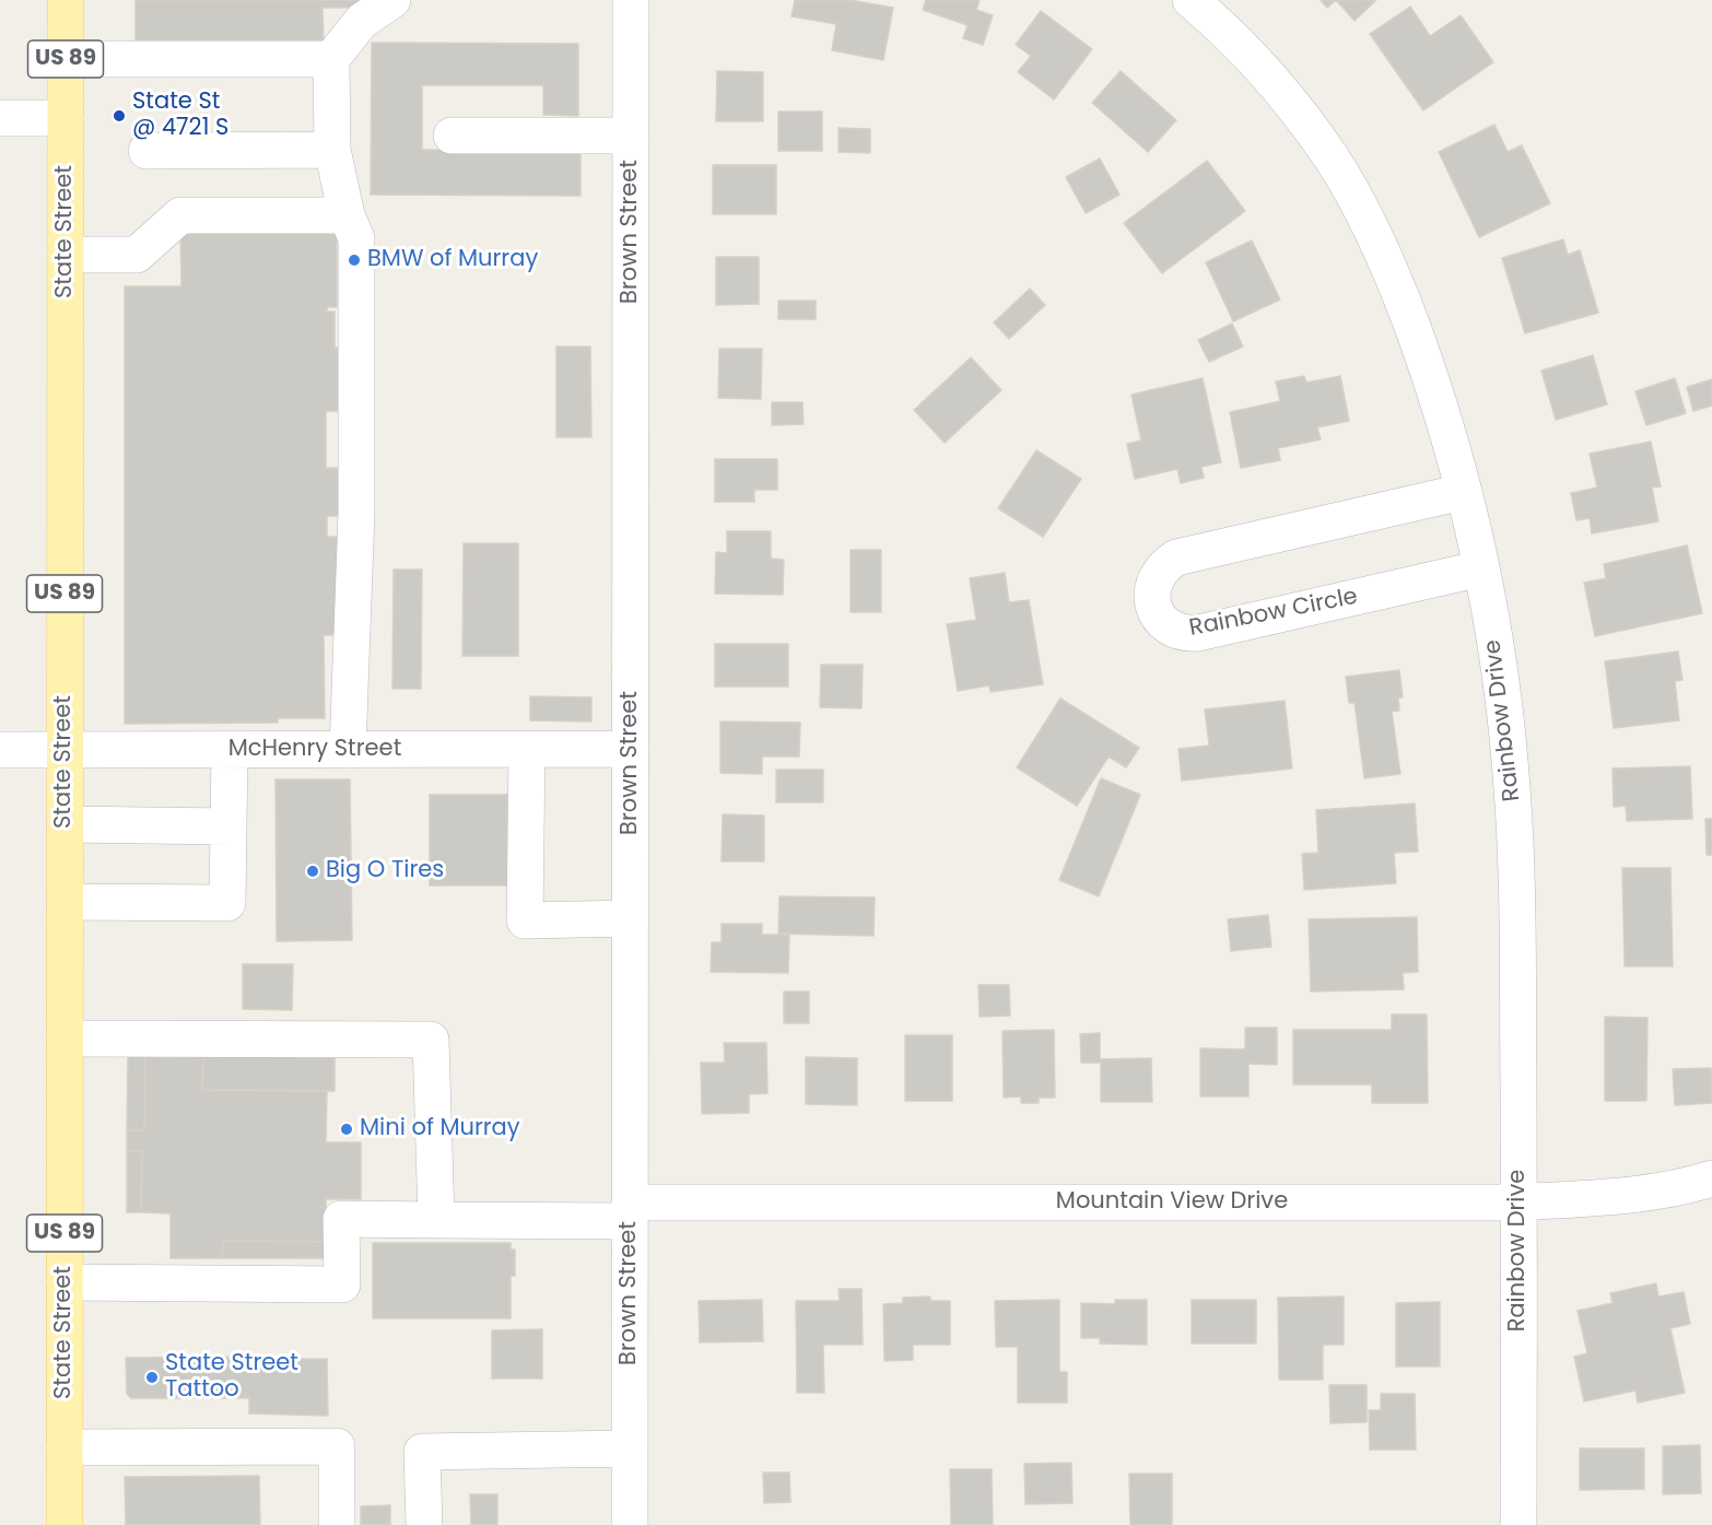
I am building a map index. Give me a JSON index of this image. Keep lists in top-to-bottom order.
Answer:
{
  "streets": {
    "main road": ["US 89", "State Street"],
    "street": [
      "Brown Street",
      "Rainbow Circle",
      "Rainbow Drive",
      "McHenry Street",
      "Mountain View Drive"
    ]
  },
  "crossings": [
    ["State Street", "McHenry Street"],
    ["State Street", "Mountain View Drive"],
    ["Brown Street", "McHenry Street"],
    ["Brown Street", "Mountain View Drive"],
    ["Rainbow Circle", "Rainbow Drive"],
    ["Rainbow Drive", "Mountain View Drive"]
  ],
  "places": [
    "State St @ 4721 S",
    "BMW of Murray",
    "Big O Tires",
    "Mini of Murray",
    "State Street Tattoo"
  ]
}
